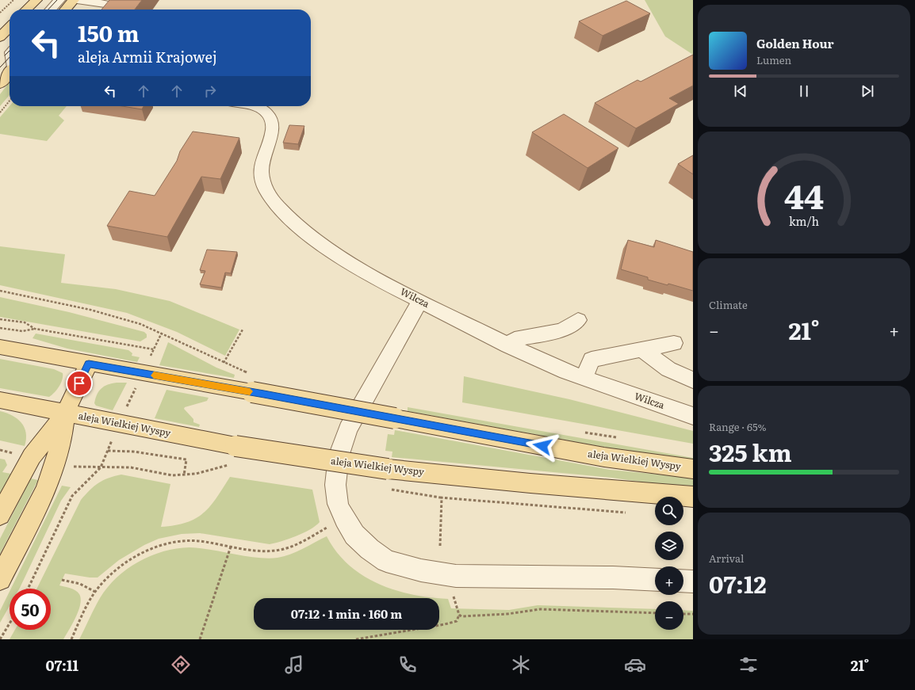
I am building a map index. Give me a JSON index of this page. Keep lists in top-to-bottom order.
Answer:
{
  "streets": {
    "main road": ["aleja Wielkiej Wyspy"],
    "street": ["Wilcza"]
  },
  "page": {
    "turn": ["150 m", "aleja Armii Krajowej"],
    "song": ["Golden Hour", "Lumen"],
    "tile": [
      "Climate",
      ["Range · 65%", "325 km"],
      ["Arrival", "07:12"]
    ],
    "heat": ["−", "21°", "+"],
    "map_buttons": ["+", "−"],
    "limit": "50",
    "trip": "07:12 · 1 min · 160 m",
    "tabs": ["07:11", "21°"],
    "gauge": ["44", "km/h"]
  }
}
